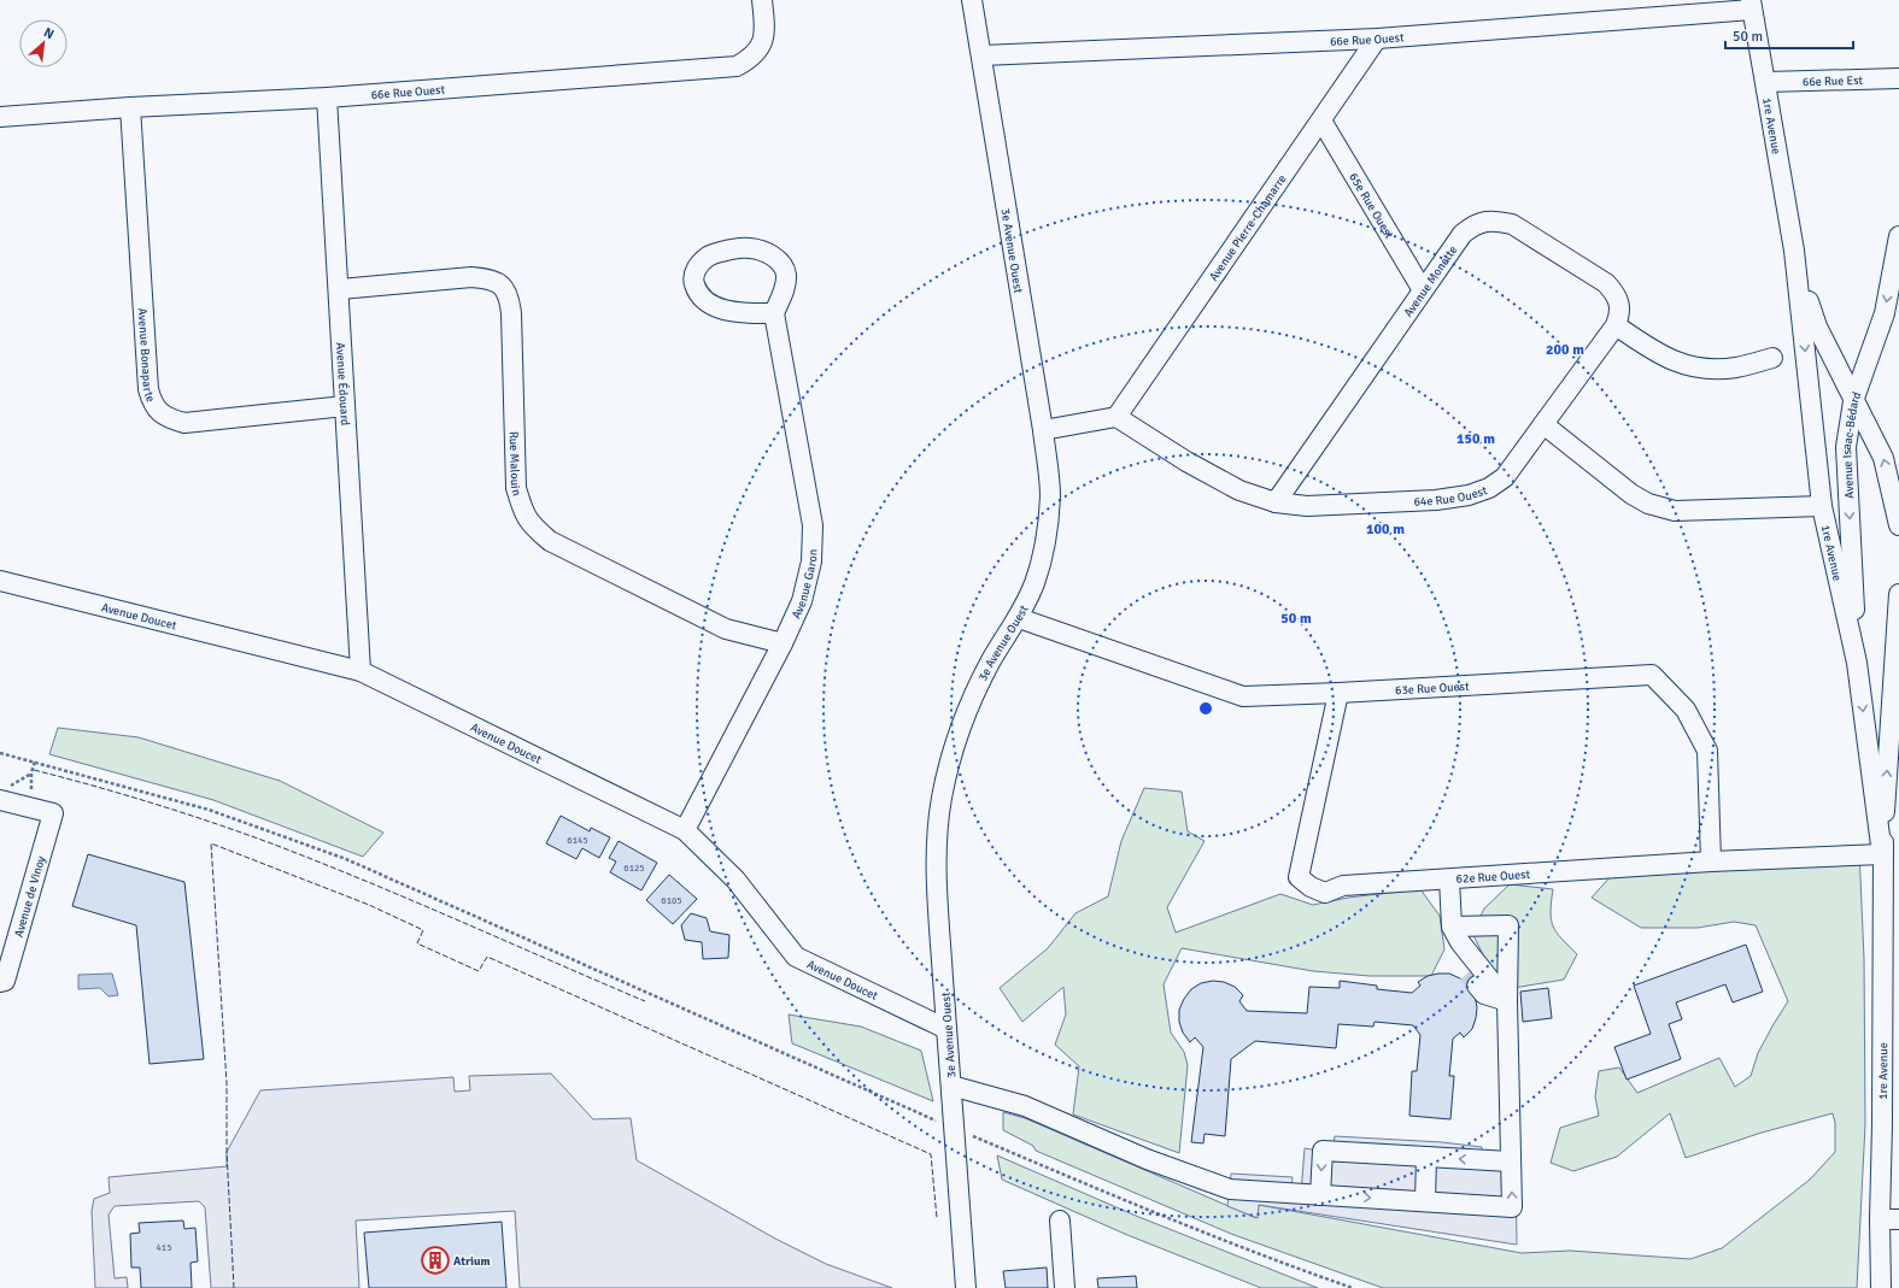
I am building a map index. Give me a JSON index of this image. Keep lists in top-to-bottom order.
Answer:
{
  "streets": {
    "street": [
      "66e Rue Ouest",
      "66e Rue Est",
      "1re Avenue",
      "65e Rue Ouest",
      "Avenue Pierre-Chamarre",
      "3e Avenue Ouest",
      "Avenue Monette",
      "Avenue Bonaparte",
      "Avenue Édouard",
      "Avenue Isaac-Bédard",
      "Rue Malouin",
      "64e Rue Ouest",
      "Avenue Garon",
      "Avenue Doucet",
      "63e Rue Ouest",
      "62e Rue Ouest",
      "Avenue de Vinoy"
    ]
  },
  "crossings": [
    ["66e Rue Ouest", "1re Avenue"],
    ["66e Rue Ouest", "Avenue Pierre-Chamarre"],
    ["66e Rue Ouest", "3e Avenue Ouest"],
    ["66e Rue Ouest", "Avenue Bonaparte"],
    ["66e Rue Ouest", "Avenue Édouard"],
    ["66e Rue Est", "1re Avenue"],
    ["1re Avenue", "Avenue Isaac-Bédard"],
    ["1re Avenue", "62e Rue Ouest"],
    ["65e Rue Ouest", "Avenue Pierre-Chamarre"],
    ["65e Rue Ouest", "Avenue Monette"],
    ["Avenue Pierre-Chamarre", "64e Rue Ouest"],
    ["3e Avenue Ouest", "Avenue Doucet"],
    ["3e Avenue Ouest", "63e Rue Ouest"],
    ["Avenue Monette", "64e Rue Ouest"],
    ["Avenue Bonaparte", "Avenue Édouard"],
    ["Avenue Édouard", "Rue Malouin"],
    ["Avenue Édouard", "Avenue Doucet"],
    ["Rue Malouin", "Avenue Garon"],
    ["Avenue Garon", "Avenue Doucet"],
    ["63e Rue Ouest", "62e Rue Ouest"]
  ],
  "one_way": ["Avenue Isaac-Bédard"],
  "places": {
    "building": ["Atrium"]
  },
  "house_numbers": [
    "6145",
    "6125",
    "6105",
    "415"
  ],
  "scale_bar": "50 m",
  "north": "top right",
  "rings": [
    "200 m",
    "150 m",
    "100 m",
    "50 m"
  ]
}
